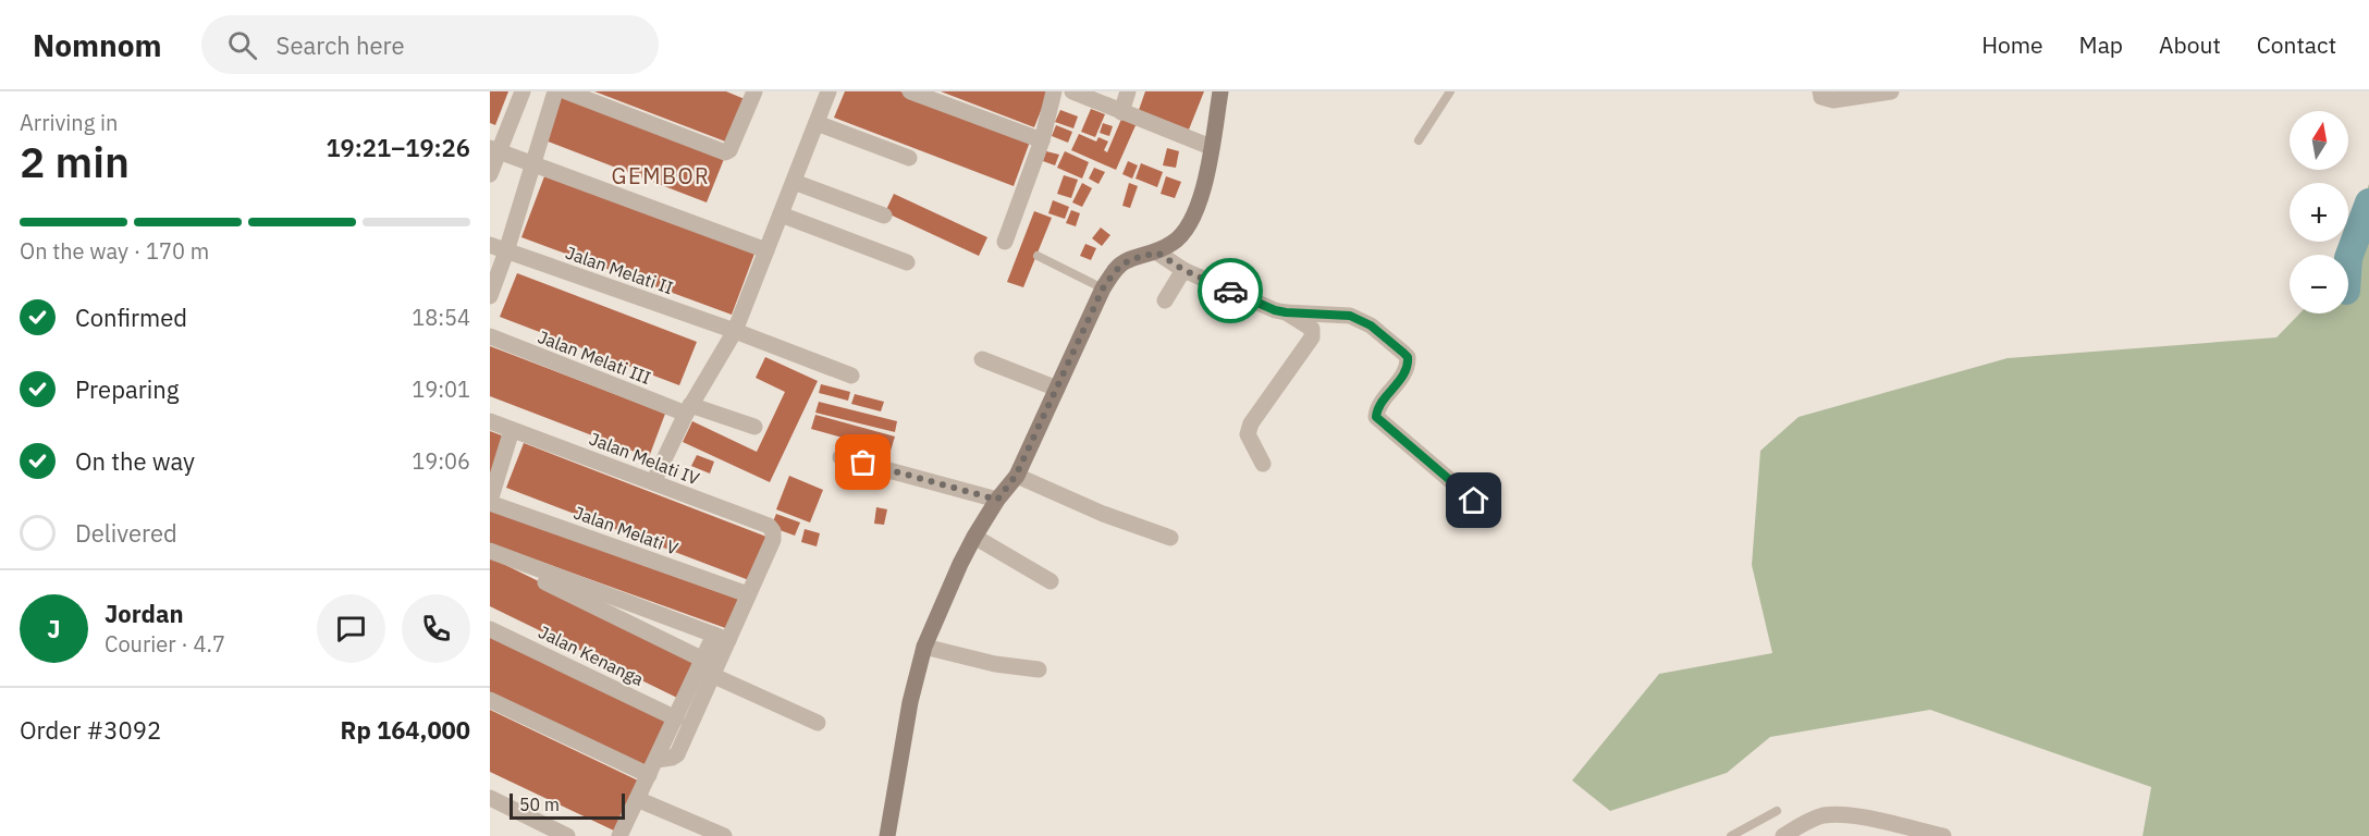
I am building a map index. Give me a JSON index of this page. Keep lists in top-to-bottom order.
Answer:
{
  "streets": {
    "street": [
      "Jalan Melati II",
      "Jalan Melati III",
      "Jalan Melati IV",
      "Jalan Melati V",
      "Jalan Kenanga"
    ]
  },
  "crossings": [
    ["Jalan Melati IV", "Jalan Melati V"]
  ],
  "districts": ["GEMBOR"],
  "scale_bar": "50 m",
  "north": "top",
  "page": {
    "header": "Nomnom",
    "search": "Search here",
    "nav": [
      "Home",
      "Map",
      "About",
      "Contact"
    ],
    "heading": ["2 min", "Arriving in", "19:21–19:26"],
    "panel": [
      "Jordan",
      "Courier · 4.7",
      "Order #3092",
      "Rp 164,000"
    ],
    "map_buttons": ["+", "−"],
    "bar": "On the way · 170 m",
    "list": [
      ["Confirmed", "18:54"],
      ["Preparing", "19:01"],
      ["On the way", "19:06"],
      "Delivered"
    ],
    "round": "J",
    "scale": "50 m"
  }
}
